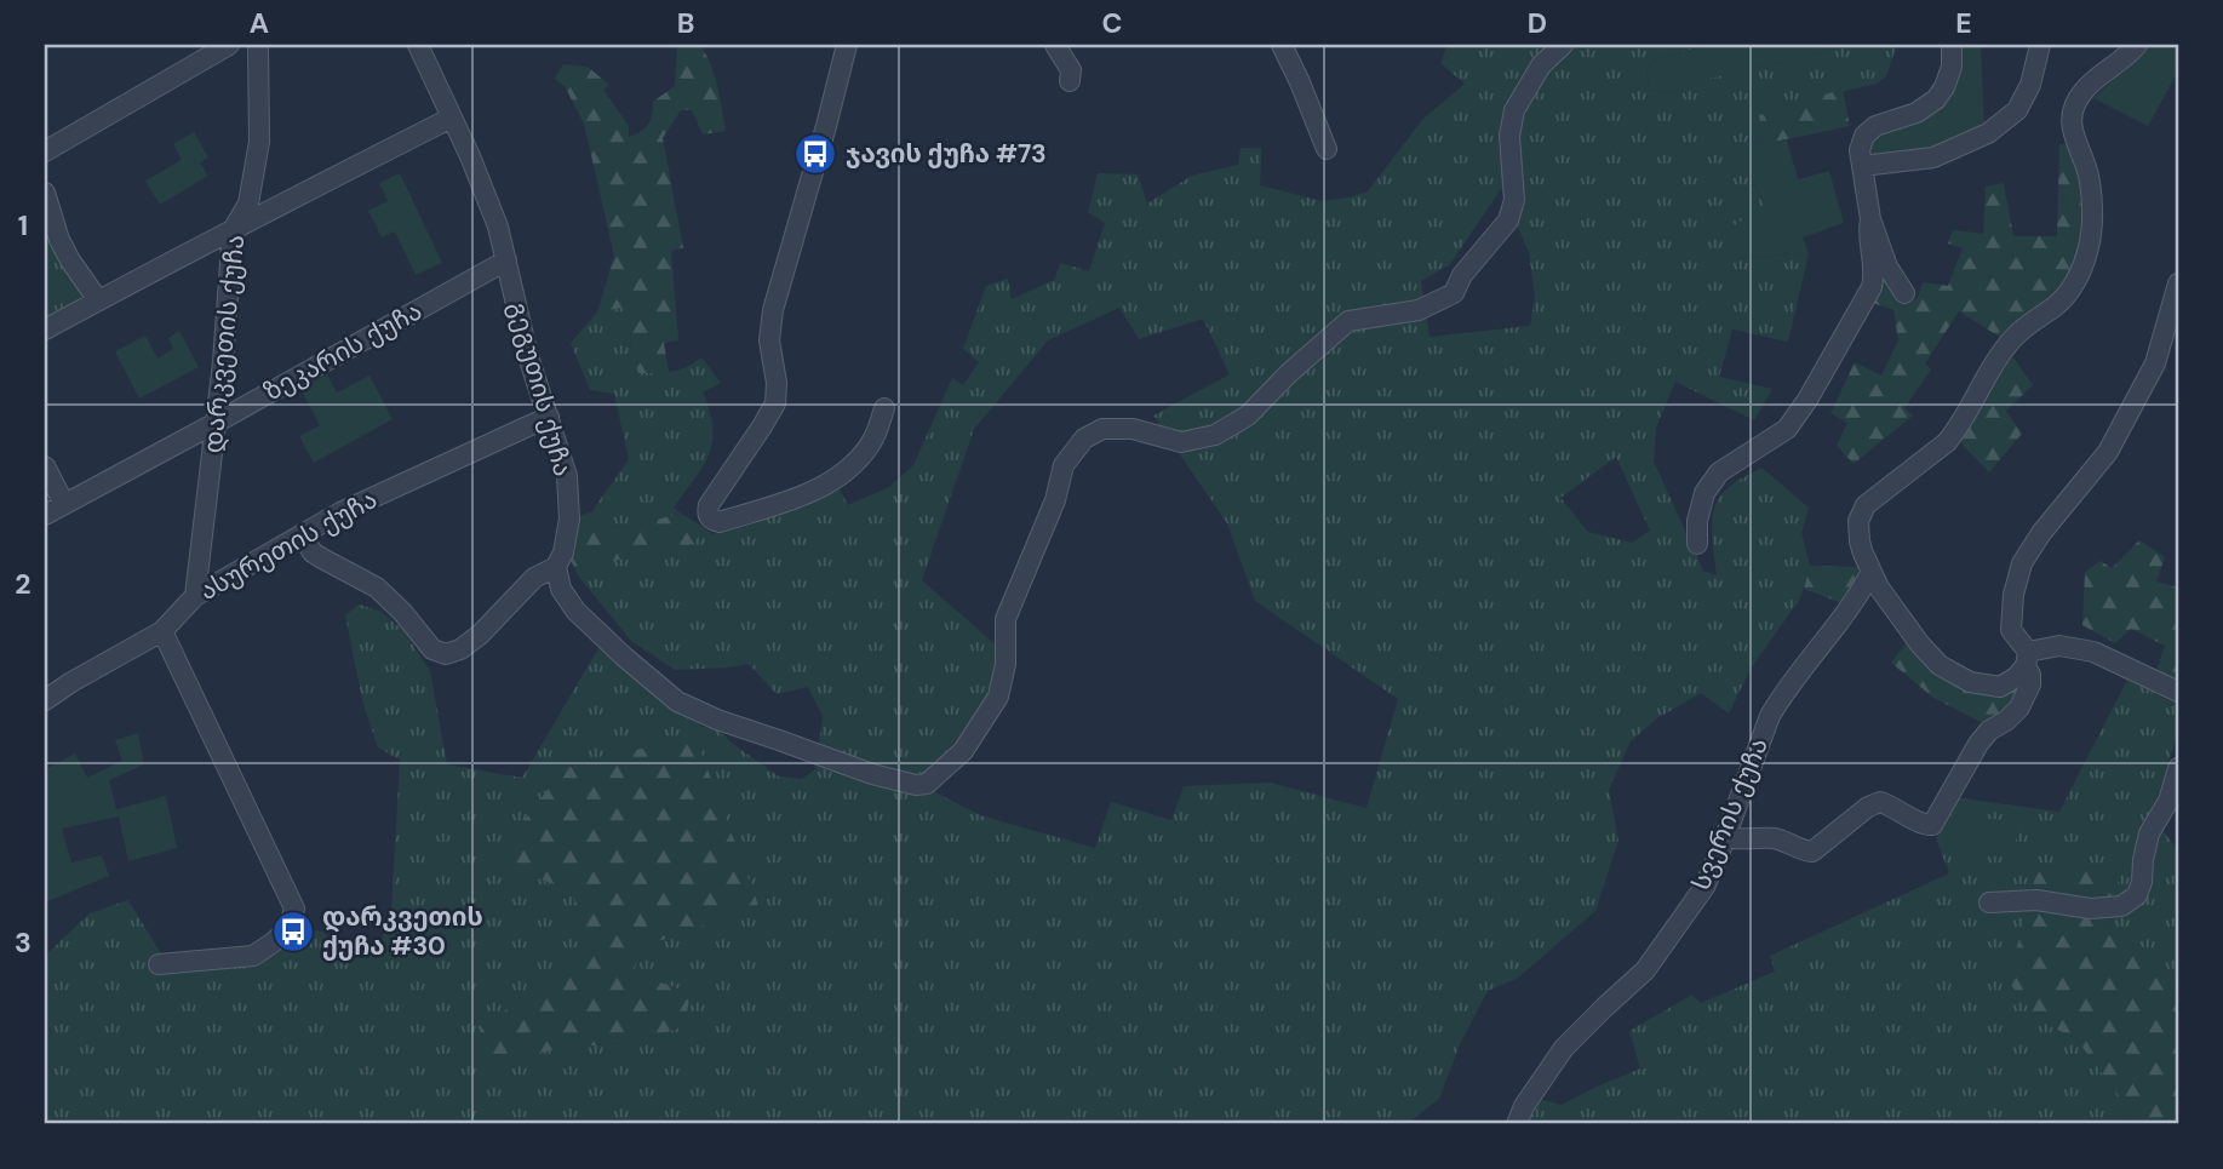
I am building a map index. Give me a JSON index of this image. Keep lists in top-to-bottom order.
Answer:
{
  "streets": {
    "street": [
      "დარკვეთის ქუჩა",
      "ზეკარის ქუჩა",
      "გეგუთის ქუჩა",
      "ასურეთის ქუჩა",
      "სვერის ქუჩა"
    ]
  },
  "crossings": [
    ["დარკვეთის ქუჩა", "ზეკარის ქუჩა"],
    ["დარკვეთის ქუჩა", "ასურეთის ქუჩა"],
    ["ზეკარის ქუჩა", "გეგუთის ქუჩა"],
    ["გეგუთის ქუჩა", "ასურეთის ქუჩა"]
  ],
  "places": {
    "bus stop": ["ჯავის ქუჩა #73", "დარკვეთის ქუჩა #30"]
  },
  "grid": {
    "columns": [
      "A",
      "B",
      "C",
      "D",
      "E"
    ],
    "rows": ["1", "2", "3"]
  }
}
